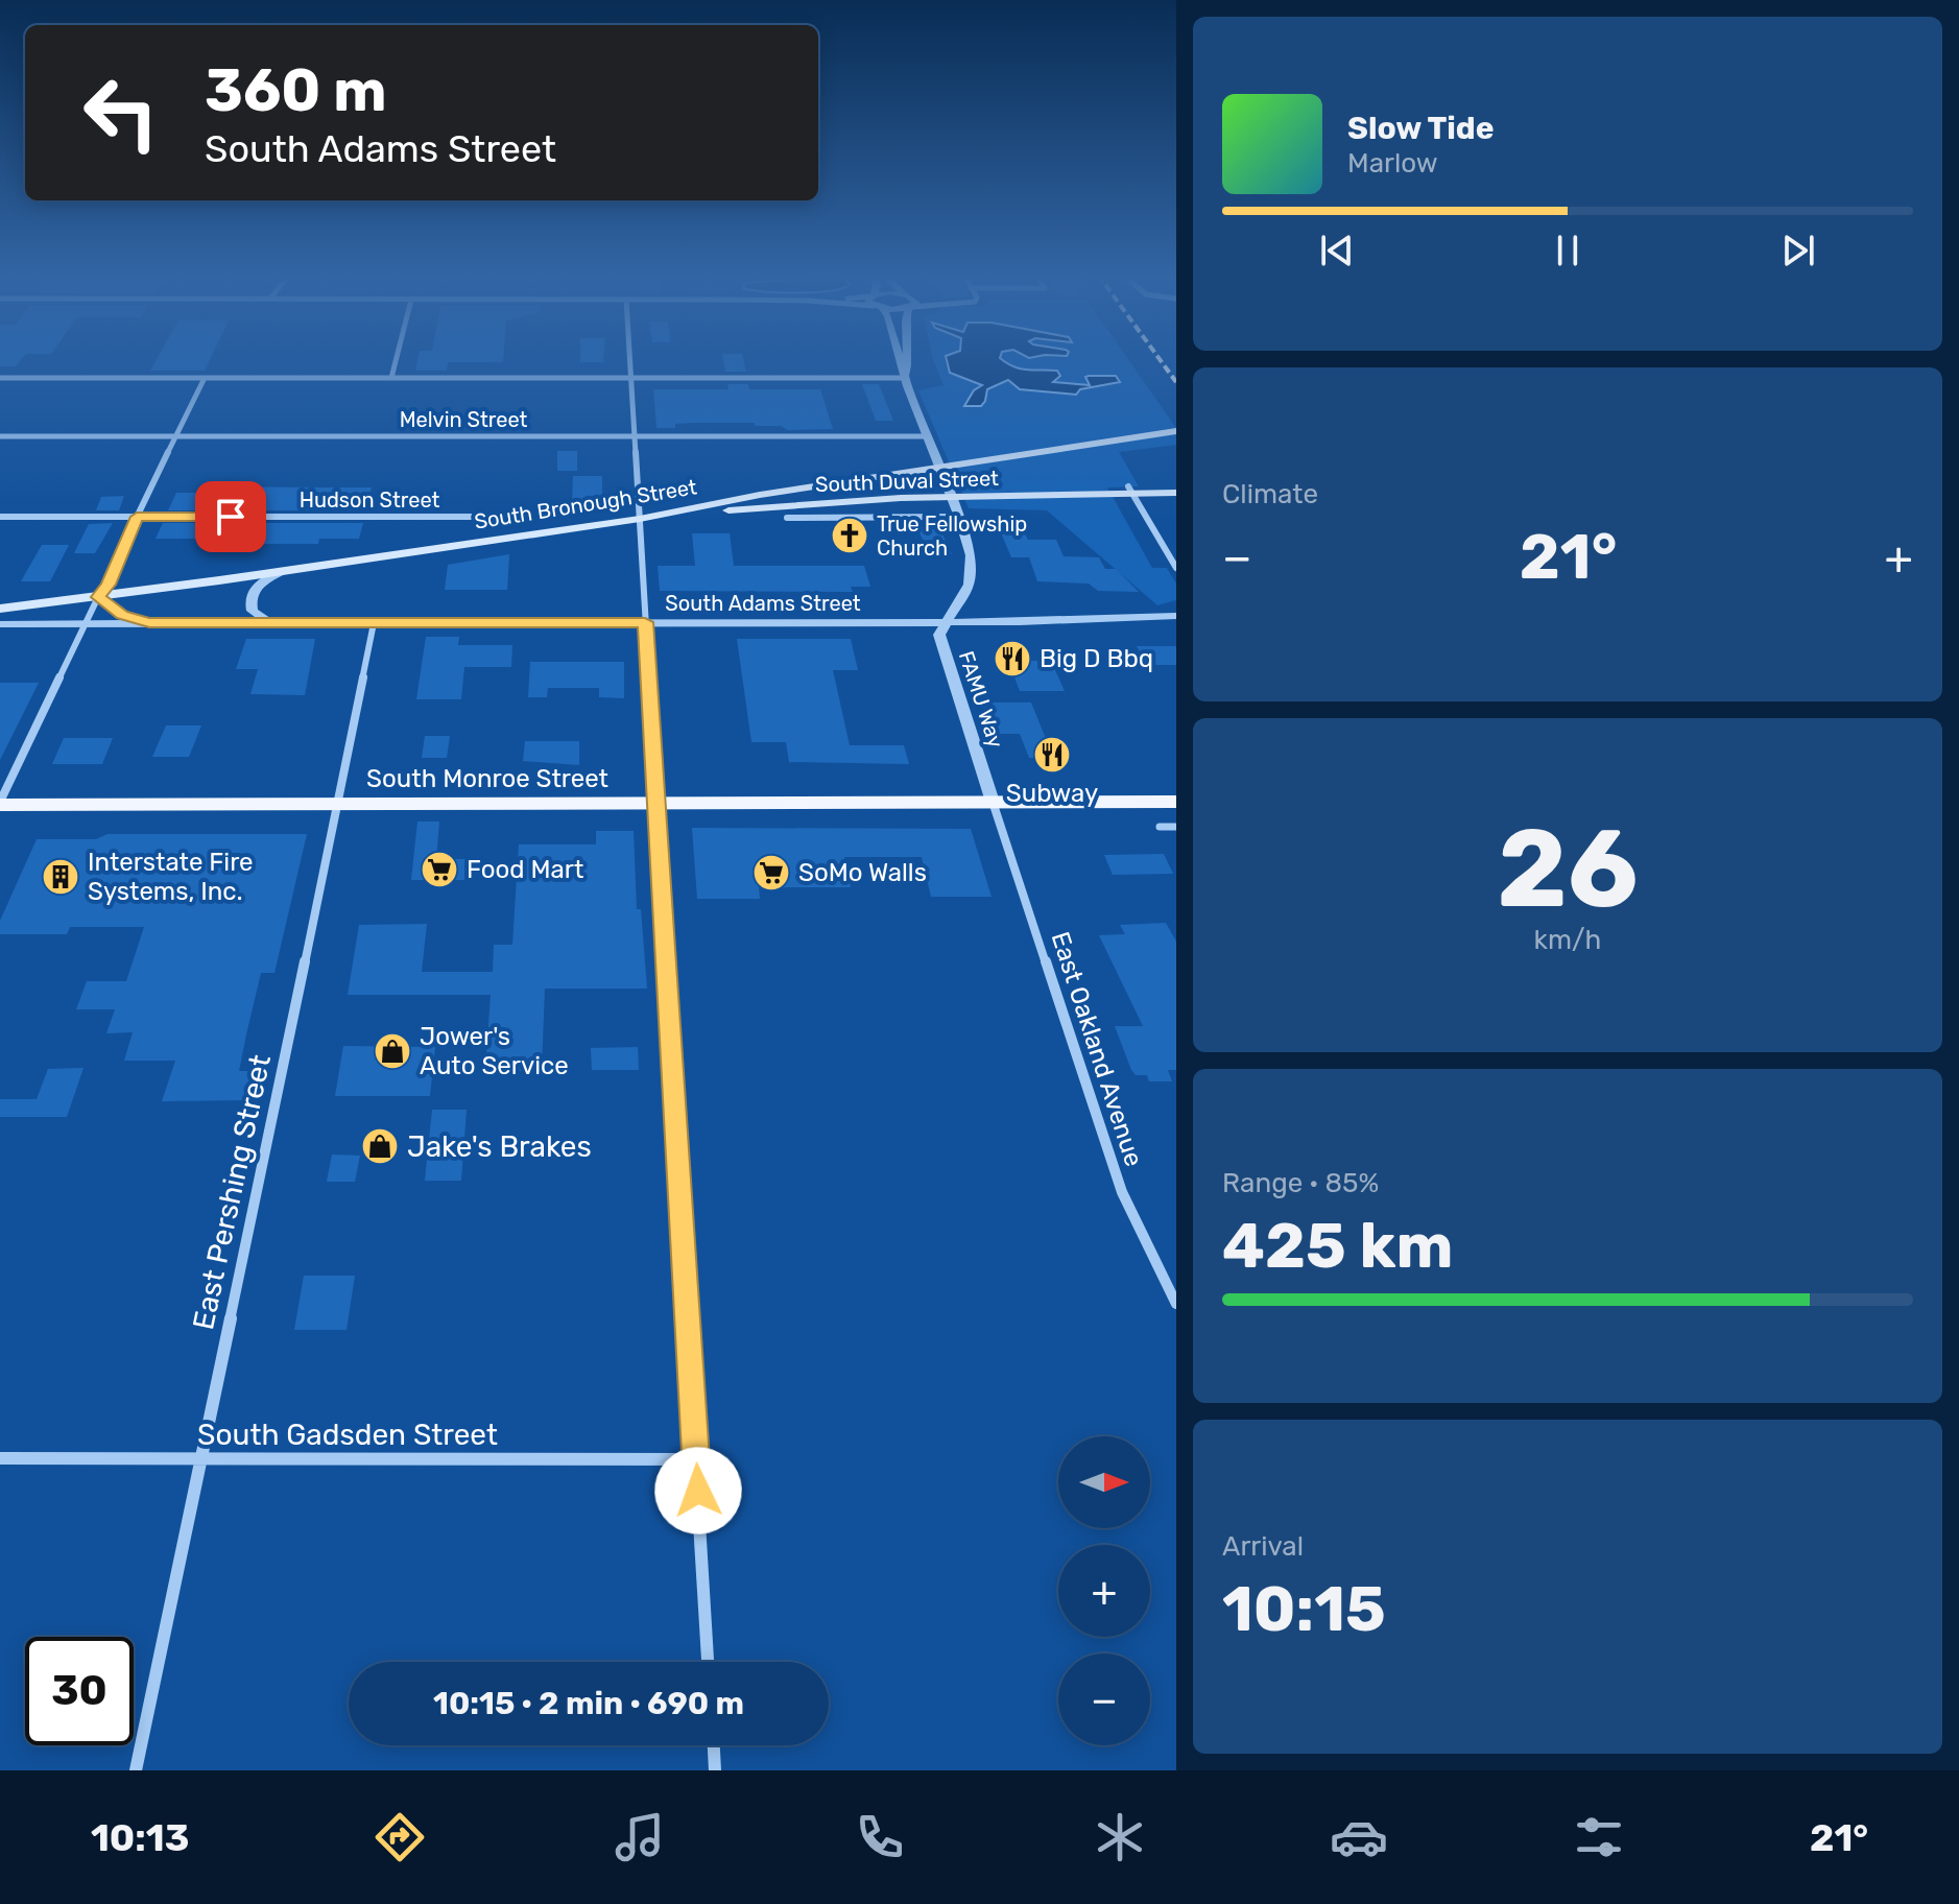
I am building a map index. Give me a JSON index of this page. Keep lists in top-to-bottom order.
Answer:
{
  "streets": {
    "main road": ["South Duval Street", "South Bronough Street", "South Monroe Street"],
    "street": [
      "Melvin Street",
      "Hudson Street",
      "South Adams Street",
      "FAMU Way",
      "East Oakland Avenue",
      "East Pershing Street",
      "South Gadsden Street"
    ]
  },
  "crossings": [
    ["Melvin Street", "FAMU Way"],
    ["South Duval Street", "South Bronough Street"],
    ["South Bronough Street", "South Adams Street"],
    ["South Adams Street", "FAMU Way"],
    ["South Adams Street", "East Pershing Street"],
    ["FAMU Way", "South Monroe Street"],
    ["FAMU Way", "East Oakland Avenue"],
    ["South Monroe Street", "East Oakland Avenue"],
    ["South Monroe Street", "East Pershing Street"],
    ["East Pershing Street", "South Gadsden Street"]
  ],
  "places": {
    "church": ["True Fellowship Church"],
    "restaurant": ["Big D Bbq", "Subway"],
    "supermarket": ["Food Mart", "SoMo Walls"],
    "building": ["Interstate Fire Systems, Inc."],
    "shop": ["Jower's Auto Service", "Jake's Brakes"]
  },
  "north": "right",
  "page": {
    "turn": ["360 m", "South Adams Street"],
    "song": ["Slow Tide", "Marlow"],
    "tile": [
      "Climate",
      ["26", "km/h"],
      ["Range · 85%", "425 km"],
      ["Arrival", "10:15"]
    ],
    "heat": ["−", "21°", "+"],
    "map_buttons": ["+", "−"],
    "limit": "30",
    "trip": "10:15 · 2 min · 690 m",
    "tabs": ["10:13", "21°"]
  }
}
